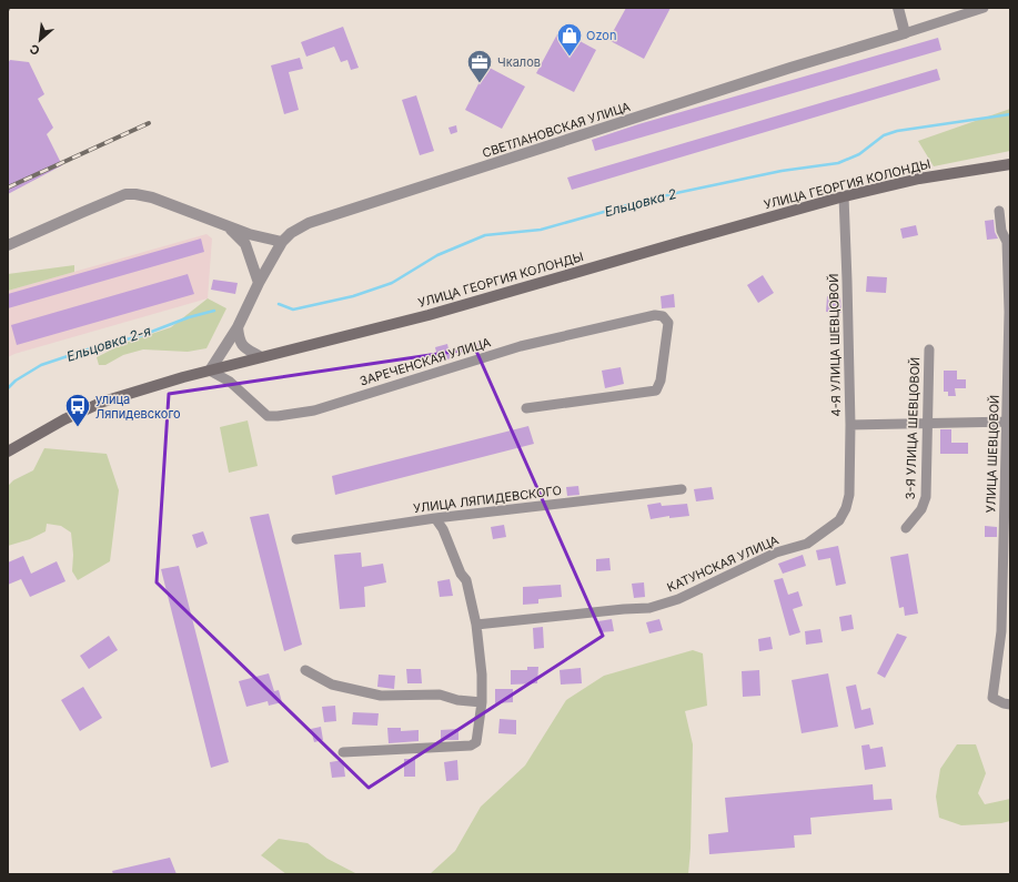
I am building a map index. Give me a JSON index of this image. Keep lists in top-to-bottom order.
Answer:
{
  "streets": {
    "main road": ["УЛИЦА ГЕОРГИЯ КОЛОНДЫ"],
    "street": [
      "СВЕТЛАНОВСКАЯ УЛИЦА",
      "4-Я УЛИЦА ШЕВЦОВОЙ",
      "ЗАРЕЧЕНСКАЯ УЛИЦА",
      "3-Я УЛИЦА ШЕВЦОВОЙ",
      "УЛИЦА ШЕВЦОВОЙ",
      "УЛИЦА ЛЯПИДЕВСКОГО",
      "КАТУНСКАЯ УЛИЦА"
    ]
  },
  "crossings": [
    ["СВЕТЛАНОВСКАЯ УЛИЦА", "УЛИЦА ГЕОРГИЯ КОЛОНДЫ"],
    ["СВЕТЛАНОВСКАЯ УЛИЦА", "ЗАРЕЧЕНСКАЯ УЛИЦА"],
    ["УЛИЦА ГЕОРГИЯ КОЛОНДЫ", "4-Я УЛИЦА ШЕВЦОВОЙ"],
    ["УЛИЦА ГЕОРГИЯ КОЛОНДЫ", "ЗАРЕЧЕНСКАЯ УЛИЦА"],
    ["4-Я УЛИЦА ШЕВЦОВОЙ", "КАТУНСКАЯ УЛИЦА"]
  ],
  "water": ["Ельцовка 2", "Ельцовка 2-я"],
  "places": {
    "shop": ["Ozon"],
    "office": ["Чкалов"],
    "bus stop": ["улица Ляпидевского"]
  },
  "north": "bottom left"
}
